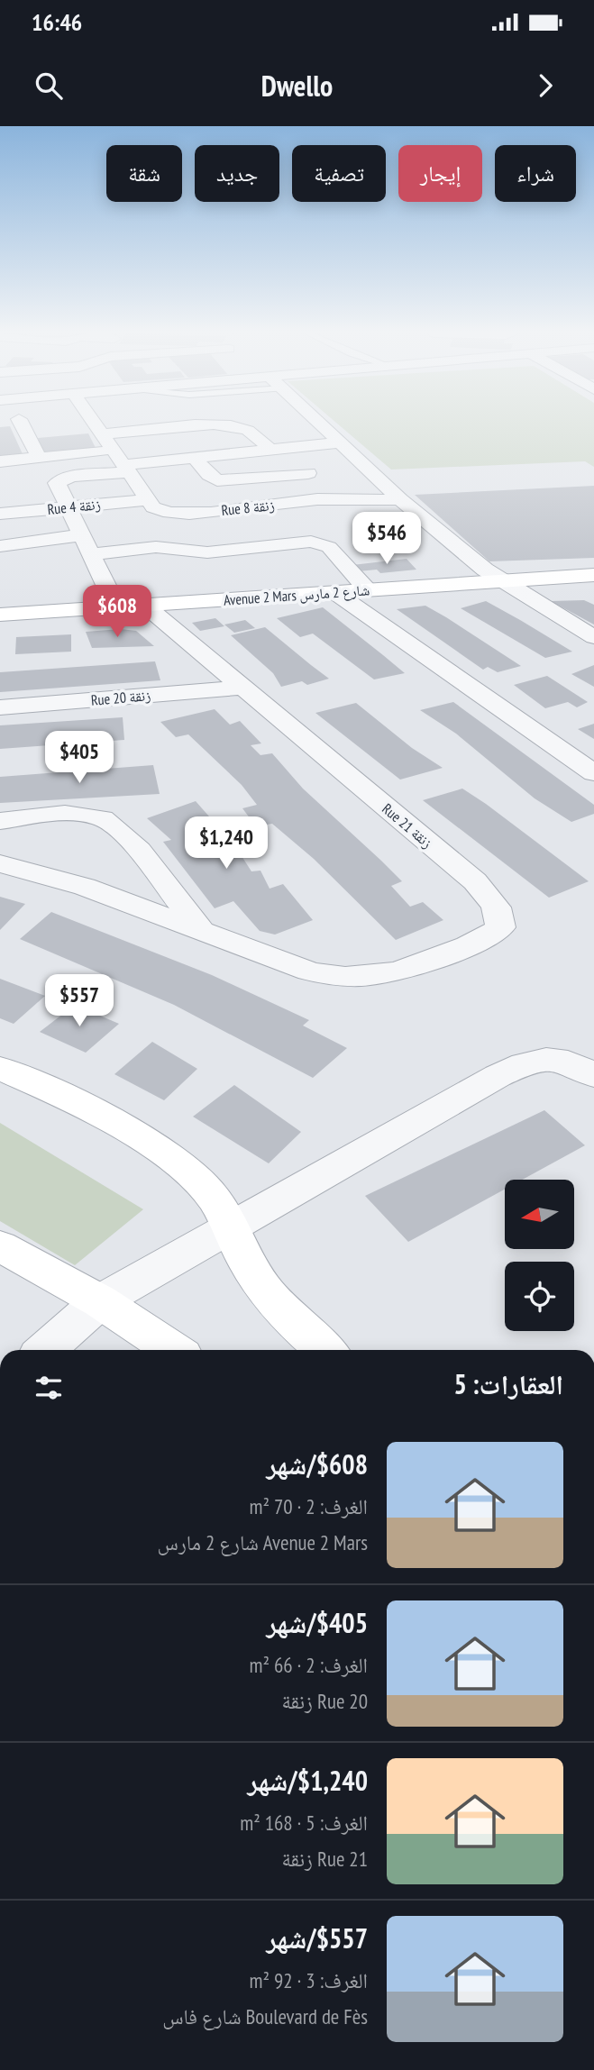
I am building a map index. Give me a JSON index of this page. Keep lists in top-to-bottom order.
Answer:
{
  "streets": {
    "main road": ["Avenue 2 Mars شارع 2 مارس"],
    "street": [
      "Rue 4 زنقة",
      "Rue 8 زنقة",
      "Rue 20 زنقة",
      "Rue 21 زنقة"
    ]
  },
  "crossings": [
    ["Rue 4 زنقة", "Rue 8 زنقة"],
    ["Avenue 2 Mars شارع 2 مارس", "Rue 21 زنقة"],
    ["Rue 20 زنقة", "Rue 21 زنقة"]
  ],
  "north": "left",
  "page": {
    "status": "16:46",
    "header": "Dwello",
    "chip": [
      "شراء",
      "إيجار",
      "تصفية",
      "جديد",
      "شقة"
    ],
    "price": [
      "$546",
      "$608",
      "$405",
      "$1,240",
      "$557"
    ],
    "heading": "العقارات: 5",
    "list": [
      {
        "name": "$608/شهر",
        "note": "الغرف: 2 · 70 m² · Avenue 2 Mars شارع 2 مارس"
      },
      {
        "name": "$405/شهر",
        "note": "الغرف: 2 · 66 m² · Rue 20 زنقة"
      },
      {
        "name": "$1,240/شهر",
        "note": "الغرف: 5 · 168 m² · Rue 21 زنقة"
      },
      {
        "name": "$557/شهر",
        "note": "الغرف: 3 · 92 m² · Boulevard de Fès شارع فاس"
      }
    ]
  }
}
